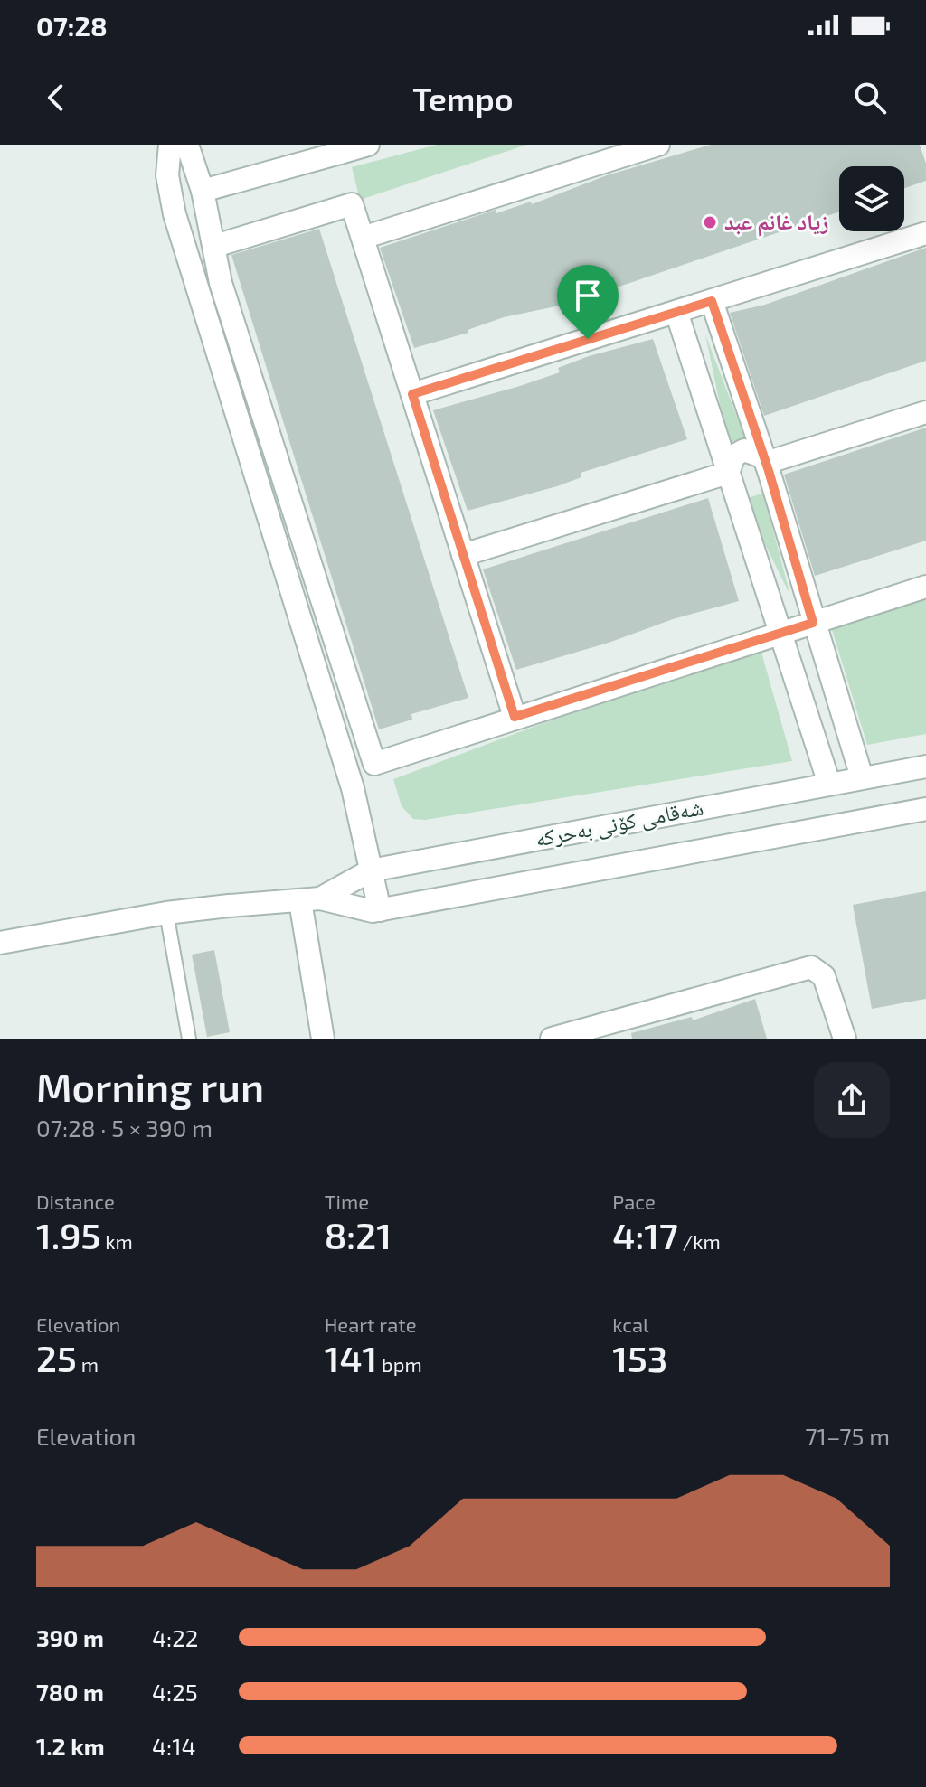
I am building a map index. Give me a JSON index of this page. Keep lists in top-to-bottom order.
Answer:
{
  "streets": {
    "street": ["شەقامی کۆنی بەحرکە"]
  },
  "places": ["زياد غانم عبد"],
  "page": {
    "status": "07:28",
    "header": "Tempo",
    "heading": ["Morning run", "07:28 · 5 × 390 m"],
    "stats": [
      ["Distance", "1.95 km"],
      ["Time", "8:21"],
      ["Pace", "4:17 /km"],
      ["Elevation", "25 m"],
      ["Heart rate", "141 bpm"],
      ["kcal", "153"]
    ],
    "chart": ["Elevation", "71–75 m"],
    "list": [
      {
        "name": "390 m",
        "note": "4:22"
      },
      {
        "name": "780 m",
        "note": "4:25"
      },
      {
        "name": "1.2 km",
        "note": "4:14"
      }
    ]
  }
}
